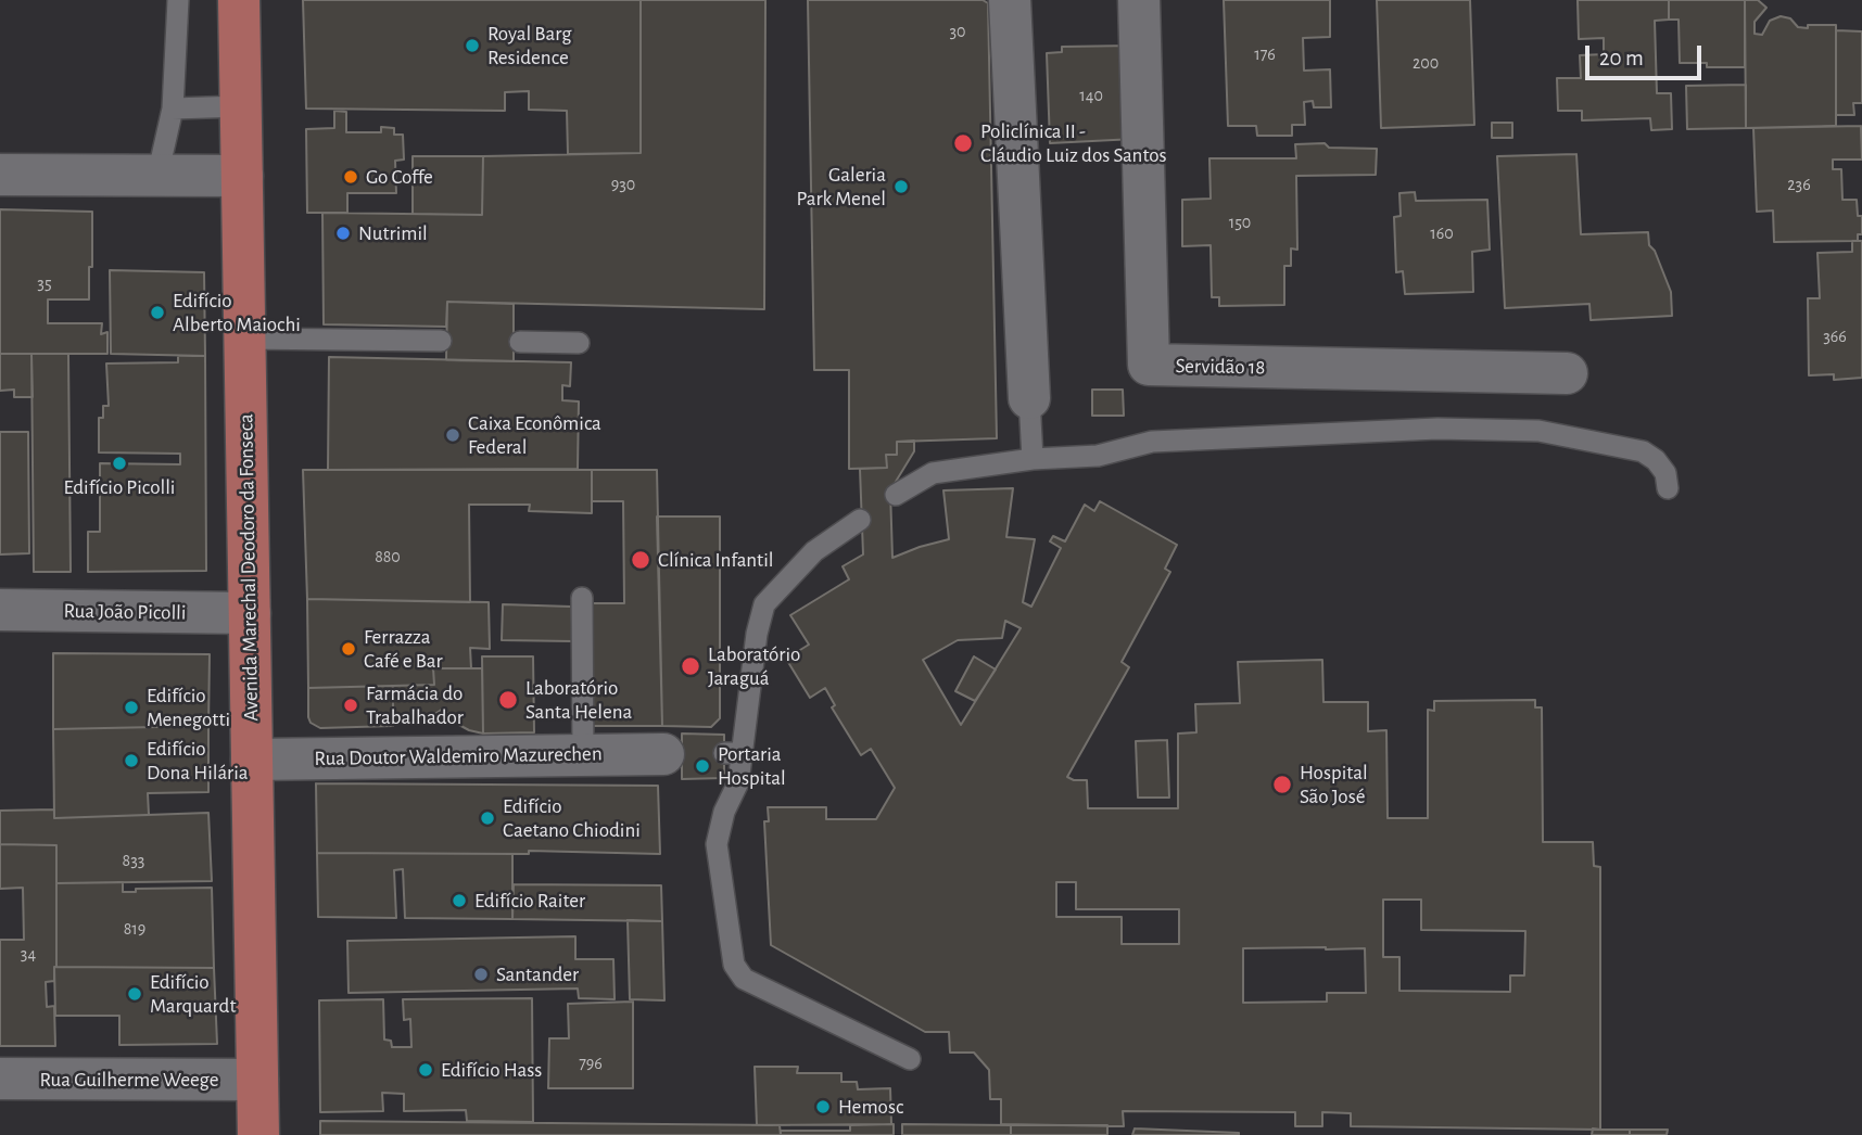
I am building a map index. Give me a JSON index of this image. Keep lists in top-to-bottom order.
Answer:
{
  "streets": {
    "main road": ["Avenida Marechal Deodoro da Fonseca"],
    "street": [
      "Servidão 18",
      "Rua João Picolli",
      "Rua Doutor Waldemiro Mazurechen",
      "Rua Guilherme Weege"
    ]
  },
  "crossings": [
    ["Avenida Marechal Deodoro da Fonseca", "Rua João Picolli"],
    ["Avenida Marechal Deodoro da Fonseca", "Rua Doutor Waldemiro Mazurechen"],
    ["Avenida Marechal Deodoro da Fonseca", "Rua Guilherme Weege"]
  ],
  "places": [
    "Royal Barg Residence",
    "Policlínica II - Cláudio Luiz dos Santos",
    "Go Coffe",
    "Galeria Park Menel",
    "Nutrimil",
    "Edifício Alberto Maiochi",
    "Caixa Econômica Federal",
    "Edifício Picolli",
    "Clínica Infantil",
    "Ferrazza Café e Bar",
    "Laboratório Jaraguá",
    "Laboratório Santa Helena",
    "Farmácia do Trabalhador",
    "Edifício Menegotti",
    "Edifício Dona Hilária",
    "Portaria Hospital",
    "Hospital São José",
    "Edifício Caetano Chiodini",
    "Edifício Raiter",
    "Santander",
    "Edifício Marquardt",
    "Edifício Hass",
    "Hemosc"
  ],
  "house_numbers": [
    "30",
    "176",
    "200",
    "140",
    "930",
    "236",
    "150",
    "160",
    "35",
    "366",
    "880",
    "833",
    "819",
    "34",
    "796"
  ],
  "scale_bar": "20 m"
}
